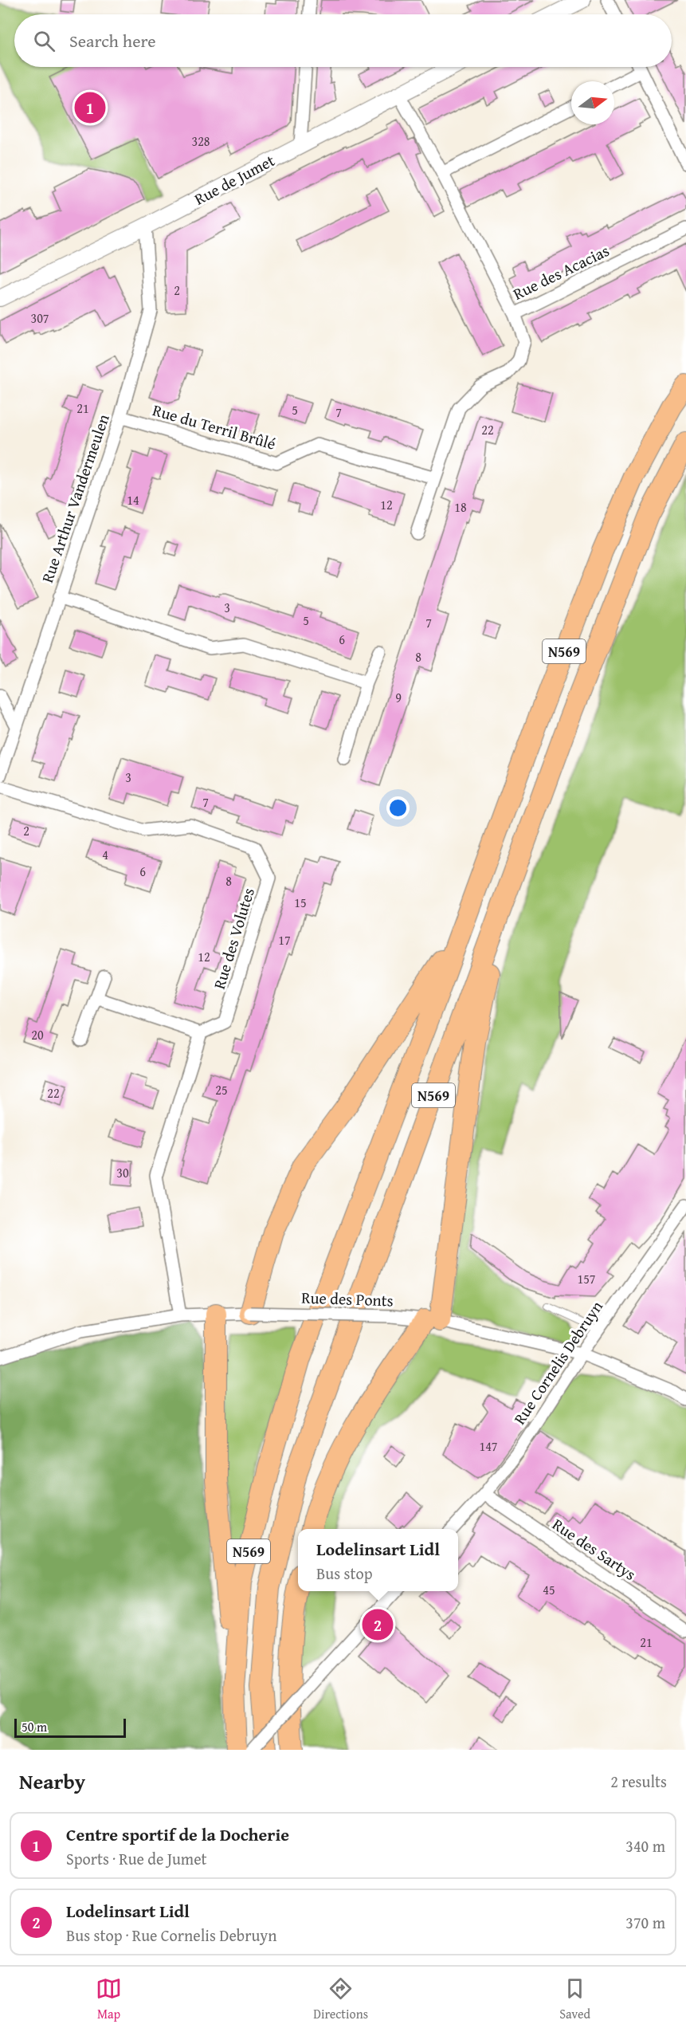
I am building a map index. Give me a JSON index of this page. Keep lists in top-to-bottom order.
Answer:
{
  "streets": {
    "highway": ["N569"],
    "street": [
      "Rue de Jumet",
      "Rue des Acacias",
      "Rue du Terril Brûlé",
      "Rue Arthur Vandermeulen",
      "Rue des Volutes",
      "Rue des Ponts",
      "Rue Cornelis Debruyn",
      "Rue des Sartys"
    ]
  },
  "crossings": [
    ["Rue de Jumet", "Rue des Acacias"],
    ["Rue de Jumet", "Rue Arthur Vandermeulen"],
    ["Rue du Terril Brûlé", "Rue Arthur Vandermeulen"],
    ["Rue des Ponts", "Rue Cornelis Debruyn"],
    ["Rue Cornelis Debruyn", "Rue des Sartys"]
  ],
  "house_numbers": [
    "328",
    "2",
    "307",
    "21",
    "5",
    "7",
    "22",
    "14",
    "12",
    "18",
    "3",
    "5",
    "7",
    "6",
    "8",
    "9",
    "3",
    "7",
    "2",
    "4",
    "6",
    "8",
    "15",
    "17",
    "12",
    "20",
    "25",
    "22",
    "30",
    "157",
    "147",
    "45",
    "21"
  ],
  "scale_bar": "50 m",
  "north": "right",
  "page": {
    "search": "Search here",
    "pins": ["1", "2"],
    "popup": ["Lodelinsart Lidl", "Bus stop"],
    "scale": "50 m",
    "heading": ["Nearby", "2 results"],
    "list": [
      {
        "mark": "1",
        "name": "Centre sportif de la Docherie",
        "note": "Sports · Rue de Jumet",
        "value": "340 m"
      },
      {
        "mark": "2",
        "name": "Lodelinsart Lidl",
        "note": "Bus stop · Rue Cornelis Debruyn",
        "value": "370 m"
      }
    ],
    "nav": ["Map", "Directions", "Saved"]
  }
}
